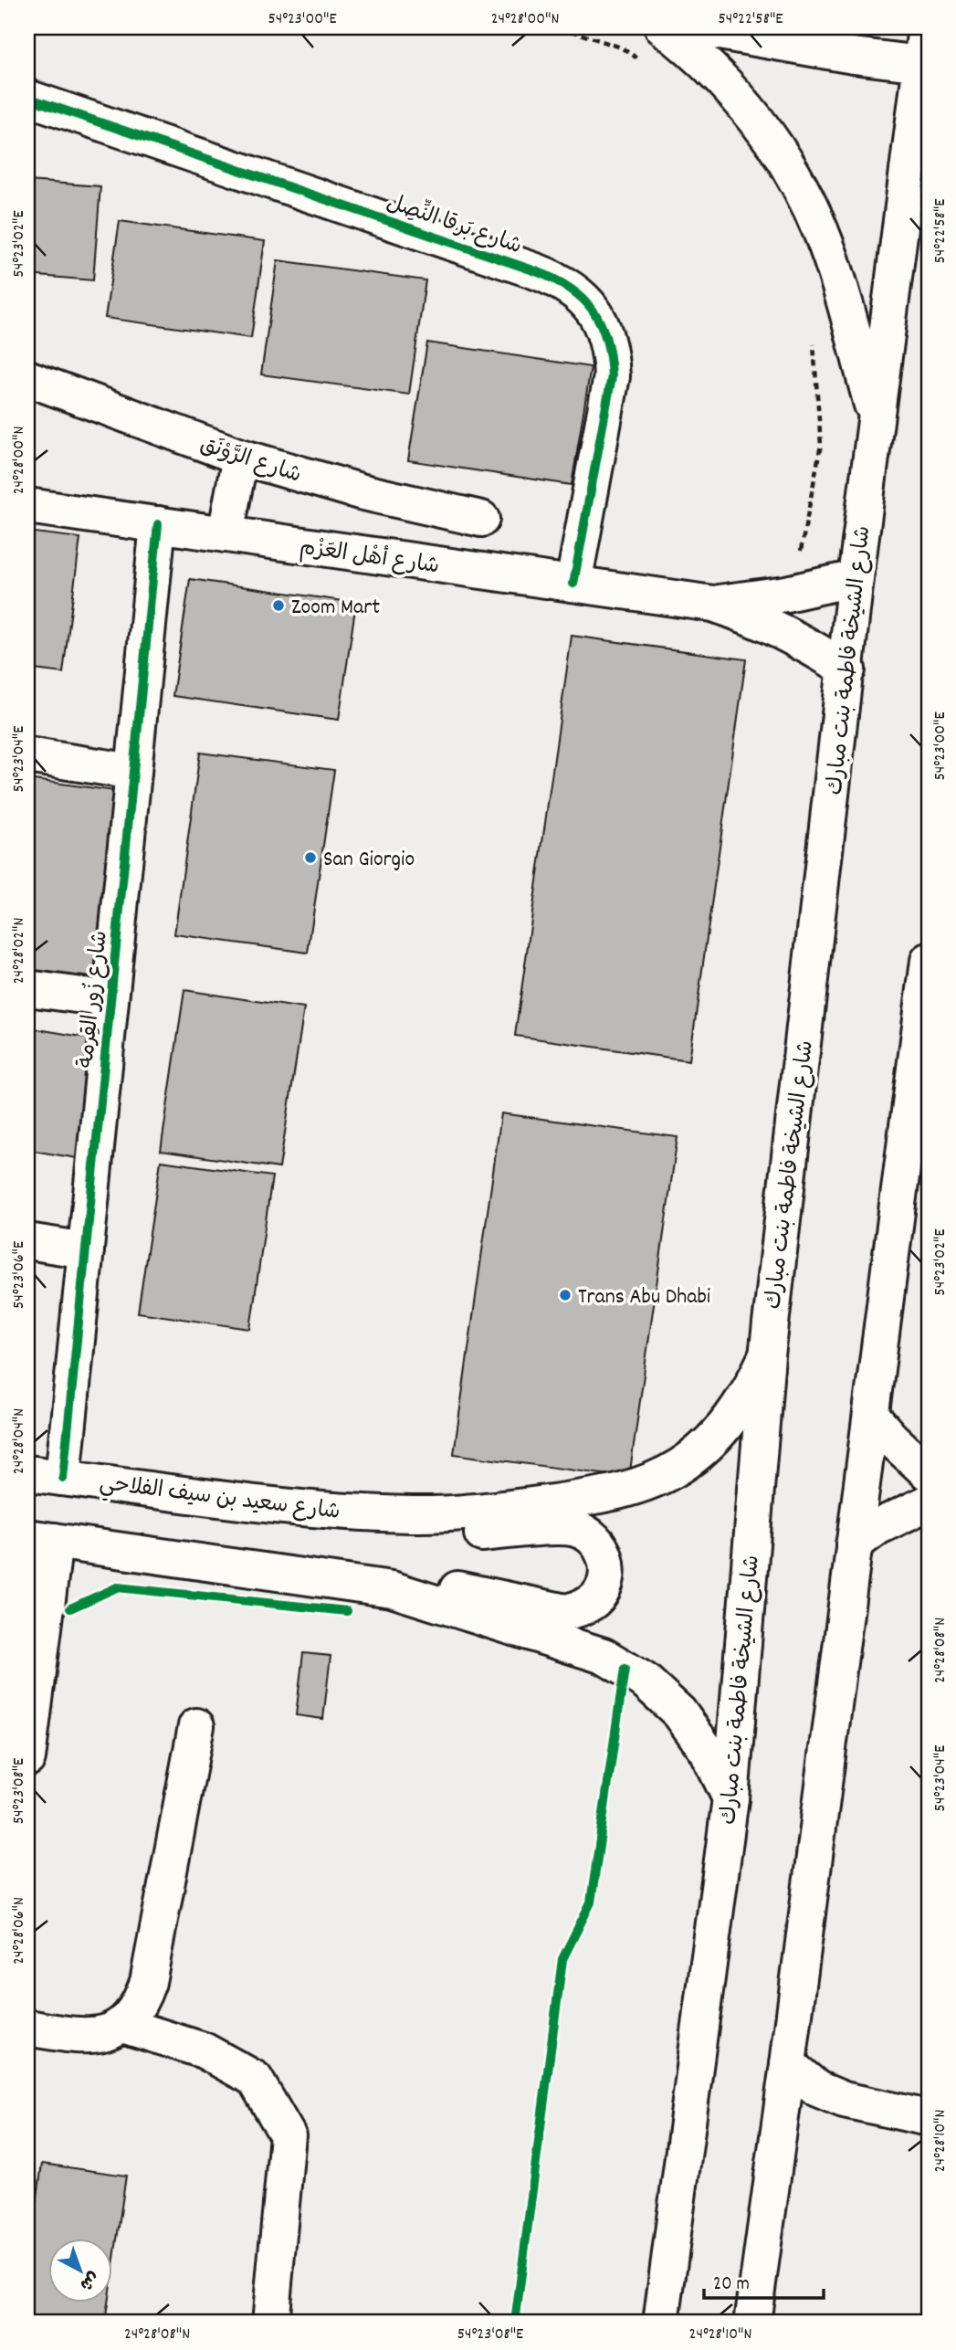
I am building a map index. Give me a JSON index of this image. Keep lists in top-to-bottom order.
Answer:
{
  "streets": {
    "street": [
      "شارع بَرقا النِّصِل",
      "شارع الرَّوْنَق",
      "شارع أهْل العَزْم",
      "شارع الشيخة فاطمة بنت مبارك",
      "شارع زُور القِرمة",
      "شارع سعيد بن سيف الفلاحي"
    ]
  },
  "crossings": [
    ["شارع بَرقا النِّصِل", "شارع أهْل العَزْم"],
    ["شارع أهْل العَزْم", "شارع الشيخة فاطمة بنت مبارك"],
    ["شارع أهْل العَزْم", "شارع زُور القِرمة"],
    ["شارع الشيخة فاطمة بنت مبارك", "شارع سعيد بن سيف الفلاحي"],
    ["شارع زُور القِرمة", "شارع سعيد بن سيف الفلاحي"]
  ],
  "places": ["Zoom Mart", "San Giorgio", "Trans Abu Dhabi"],
  "scale_bar": "20 m",
  "north": "bottom right",
  "coordinates": [
    "54°23'00\"E",
    "24°28'00\"N",
    "54°22'58\"E",
    "54°23'02\"E",
    "54°23'04\"E",
    "24°28'02\"N",
    "54°23'06\"E",
    "24°28'04\"N",
    "24°28'08\"N",
    "54°23'08\"E",
    "24°28'06\"N",
    "24°28'10\"N"
  ]
}
